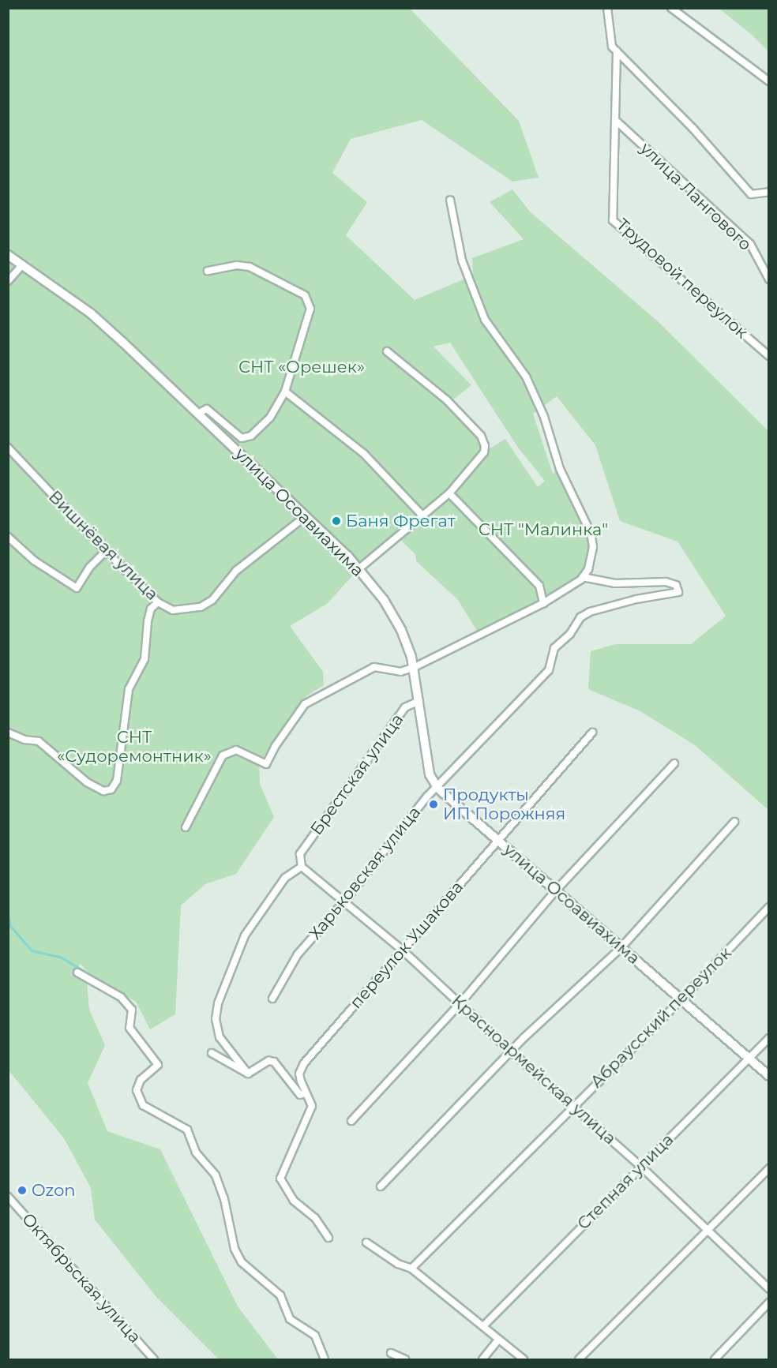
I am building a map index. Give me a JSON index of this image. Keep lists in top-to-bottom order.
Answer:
{
  "streets": {
    "street": [
      "улица Лангового",
      "Трудовой переулок",
      "улица Осоавиахима",
      "Вишнёвая улица",
      "Брестская улица",
      "Харьковская улица",
      "переулок Ушакова",
      "Абраусский переулок",
      "Красноармейская улица",
      "Степная улица",
      "Октябрьская улица"
    ]
  },
  "crossings": [
    ["улица Лангового", "Трудовой переулок"],
    ["улица Осоавиахима", "Вишнёвая улица"],
    ["улица Осоавиахима", "Брестская улица"],
    ["улица Осоавиахима", "Харьковская улица"],
    ["улица Осоавиахима", "переулок Ушакова"],
    ["улица Осоавиахима", "Абраусский переулок"],
    ["улица Осоавиахима", "Степная улица"],
    ["Брестская улица", "Красноармейская улица"],
    ["Харьковская улица", "Красноармейская улица"],
    ["переулок Ушакова", "Красноармейская улица"],
    ["Абраусский переулок", "Красноармейская улица"],
    ["Красноармейская улица", "Степная улица"]
  ],
  "parks": ["СНТ «Орешек»", "СНТ \"Малинка\"", "СНТ «Судоремонтник»"],
  "places": ["Баня Фрегат", "Продукты ИП Порожняя", "Ozon"]
}
